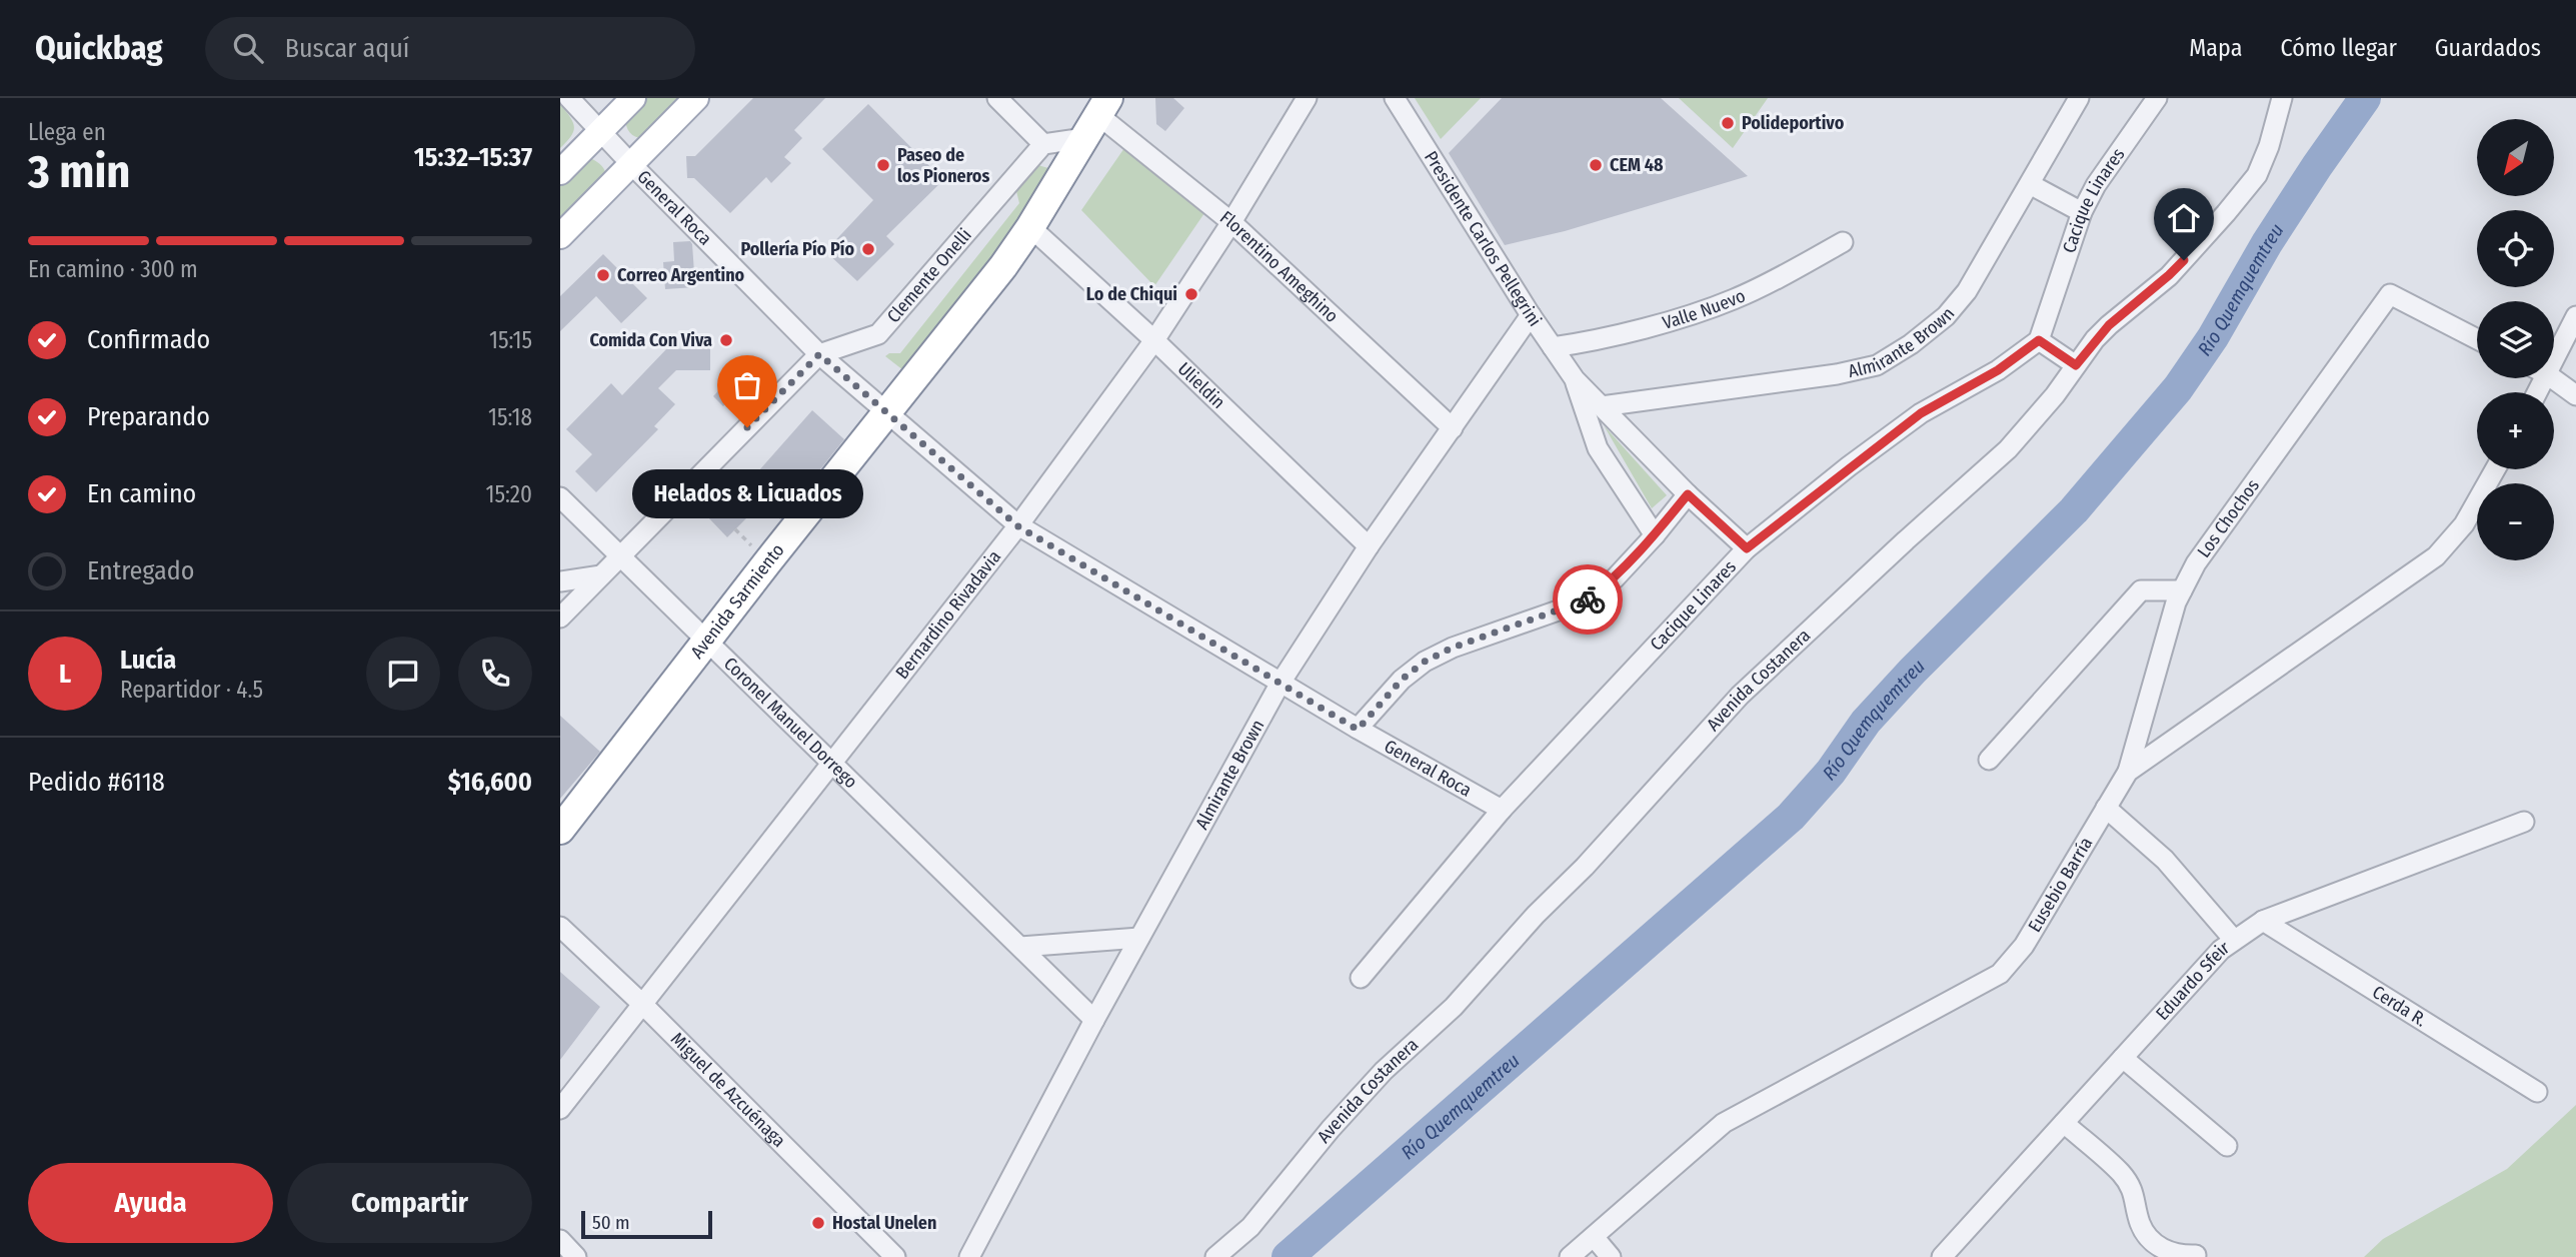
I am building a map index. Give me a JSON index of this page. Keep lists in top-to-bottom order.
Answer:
{
  "streets": {
    "highway": ["Avenida Sarmiento"],
    "street": [
      "Cacique Linares",
      "General Roca",
      "Presidente Carlos Pellegrini",
      "Florentino Ameghino",
      "Clemente Onelli",
      "Valle Nuevo",
      "Almirante Brown",
      "Ulieldin",
      "Los Chochos",
      "Bernardino Rivadavia",
      "Avenida Costanera",
      "Coronel Manuel Dorrego",
      "Eusebio Barría",
      "Eduardo Sfeir",
      "Cerda R.",
      "Miguel de Azcuénaga"
    ]
  },
  "crossings": [
    ["Cacique Linares", "General Roca"],
    ["Cacique Linares", "Presidente Carlos Pellegrini"],
    ["General Roca", "Clemente Onelli"],
    ["General Roca", "Almirante Brown"],
    ["General Roca", "Avenida Sarmiento"],
    ["General Roca", "Bernardino Rivadavia"],
    ["Presidente Carlos Pellegrini", "Valle Nuevo"],
    ["Presidente Carlos Pellegrini", "Almirante Brown"],
    ["Florentino Ameghino", "Almirante Brown"],
    ["Florentino Ameghino", "Avenida Sarmiento"],
    ["Florentino Ameghino", "Bernardino Rivadavia"],
    ["Clemente Onelli", "Coronel Manuel Dorrego"],
    ["Almirante Brown", "Ulieldin"],
    ["Almirante Brown", "Coronel Manuel Dorrego"],
    ["Ulieldin", "Avenida Sarmiento"],
    ["Ulieldin", "Bernardino Rivadavia"],
    ["Los Chochos", "Eusebio Barría"],
    ["Avenida Sarmiento", "Coronel Manuel Dorrego"],
    ["Bernardino Rivadavia", "Coronel Manuel Dorrego"],
    ["Bernardino Rivadavia", "Miguel de Azcuénaga"],
    ["Eduardo Sfeir", "Cerda R."]
  ],
  "water": ["Río Quemquemtreu"],
  "places": [
    "Polideportivo",
    "Paseo de los Pioneros",
    "CEM 48",
    "Pollería Pío Pío",
    "Correo Argentino",
    "Lo de Chiqui",
    "Comida Con Viva",
    "Helados & Licuados",
    "Hostal Unelen"
  ],
  "scale_bar": "50 m",
  "north": "bottom left",
  "page": {
    "header": "Quickbag",
    "search": "Buscar aquí",
    "nav": ["Mapa", "Cómo llegar", "Guardados"],
    "heading": ["3 min", "Llega en", "15:32–15:37"],
    "panel": [
      "Lucía",
      "Repartidor · 4.5",
      "Pedido #6118",
      "$16,600"
    ],
    "map_buttons": ["+", "−"],
    "bar": "En camino · 300 m",
    "list": [
      ["Confirmado", "15:15"],
      ["Preparando", "15:18"],
      ["En camino", "15:20"],
      "Entregado"
    ],
    "bubble": "Helados & Licuados",
    "round": "L",
    "buttons": ["Ayuda", "Compartir"],
    "scale": "50 m"
  }
}
